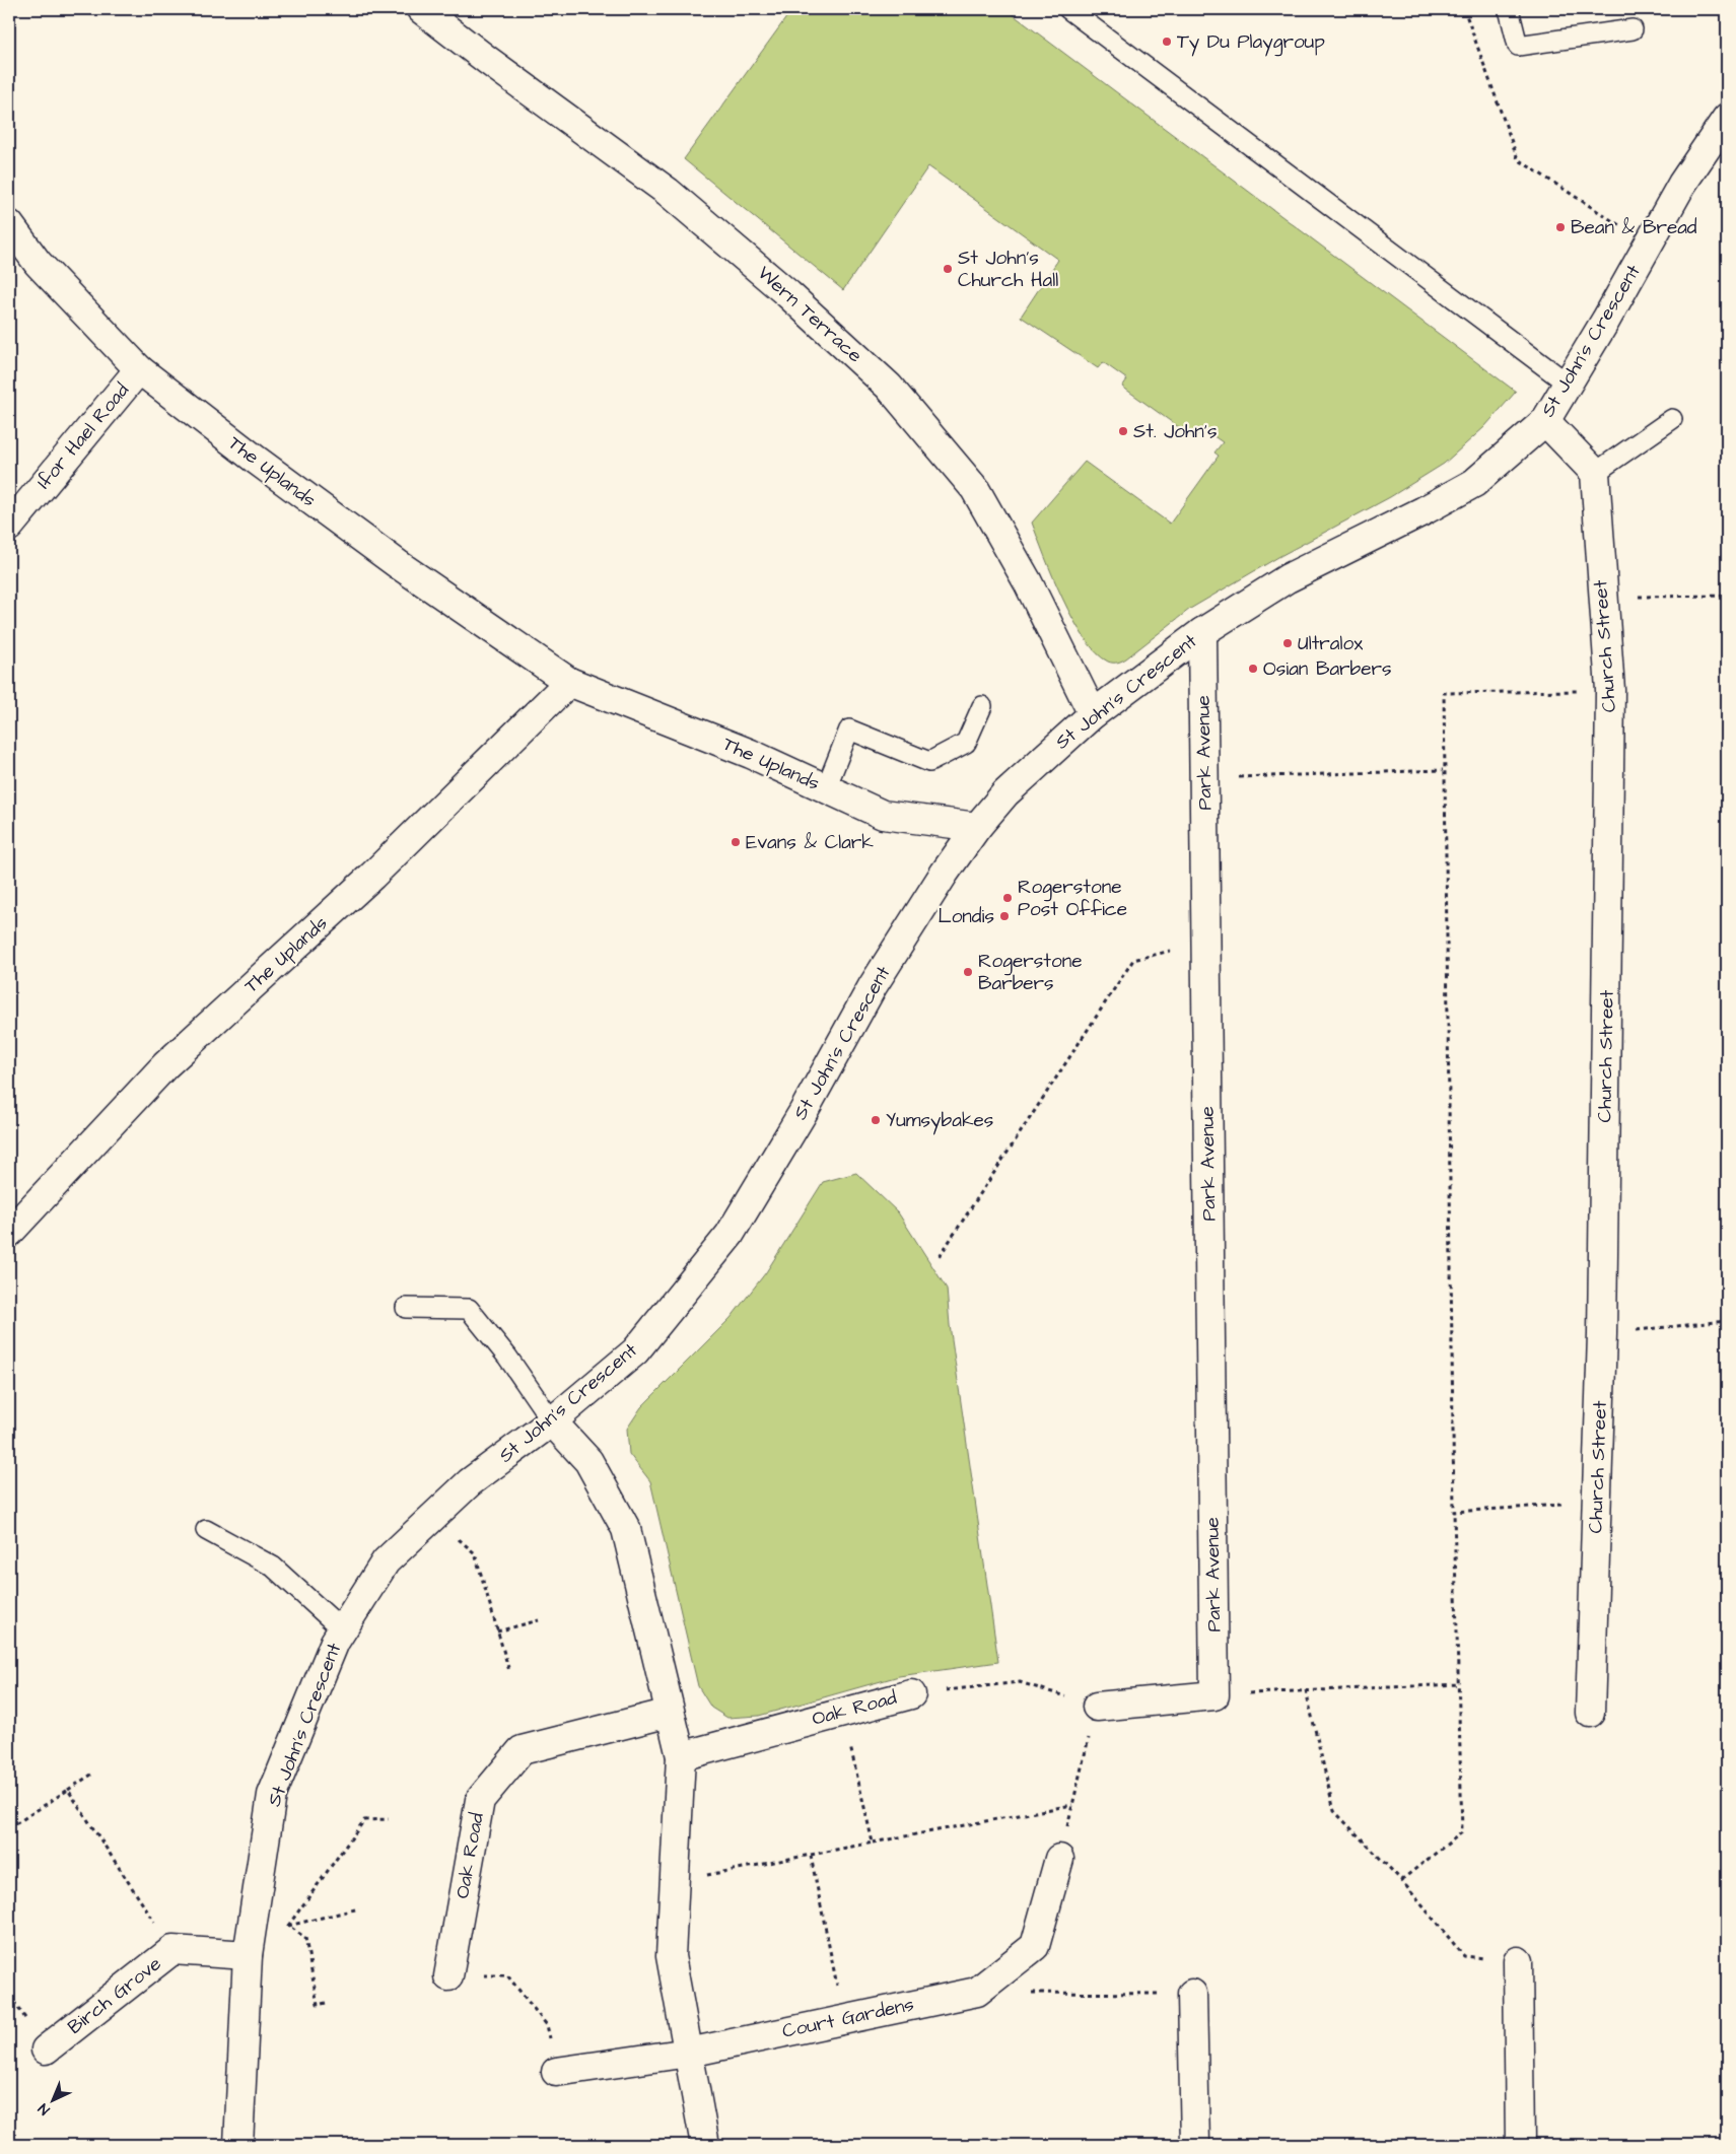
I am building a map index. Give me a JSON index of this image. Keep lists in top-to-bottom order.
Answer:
{
  "streets": {
    "street": [
      "Wern Terrace",
      "St John's Crescent",
      "Ifor Hael Road",
      "The Uplands",
      "Church Street",
      "Park Avenue",
      "Oak Road",
      "Birch Grove",
      "Court Gardens"
    ]
  },
  "crossings": [
    ["Wern Terrace", "St John's Crescent"],
    ["St John's Crescent", "The Uplands"],
    ["St John's Crescent", "Park Avenue"],
    ["St John's Crescent", "Birch Grove"],
    ["Ifor Hael Road", "The Uplands"]
  ],
  "places": [
    "Ty Du Playgroup",
    "Bean & Bread",
    "St John's Church Hall",
    "St. John's",
    "Ultralox",
    "Osian Barbers",
    "Evans & Clark",
    "Rogerstone Post Office",
    "Londis",
    "Rogerstone Barbers",
    "Yumsybakes"
  ],
  "north": "bottom left"
}
